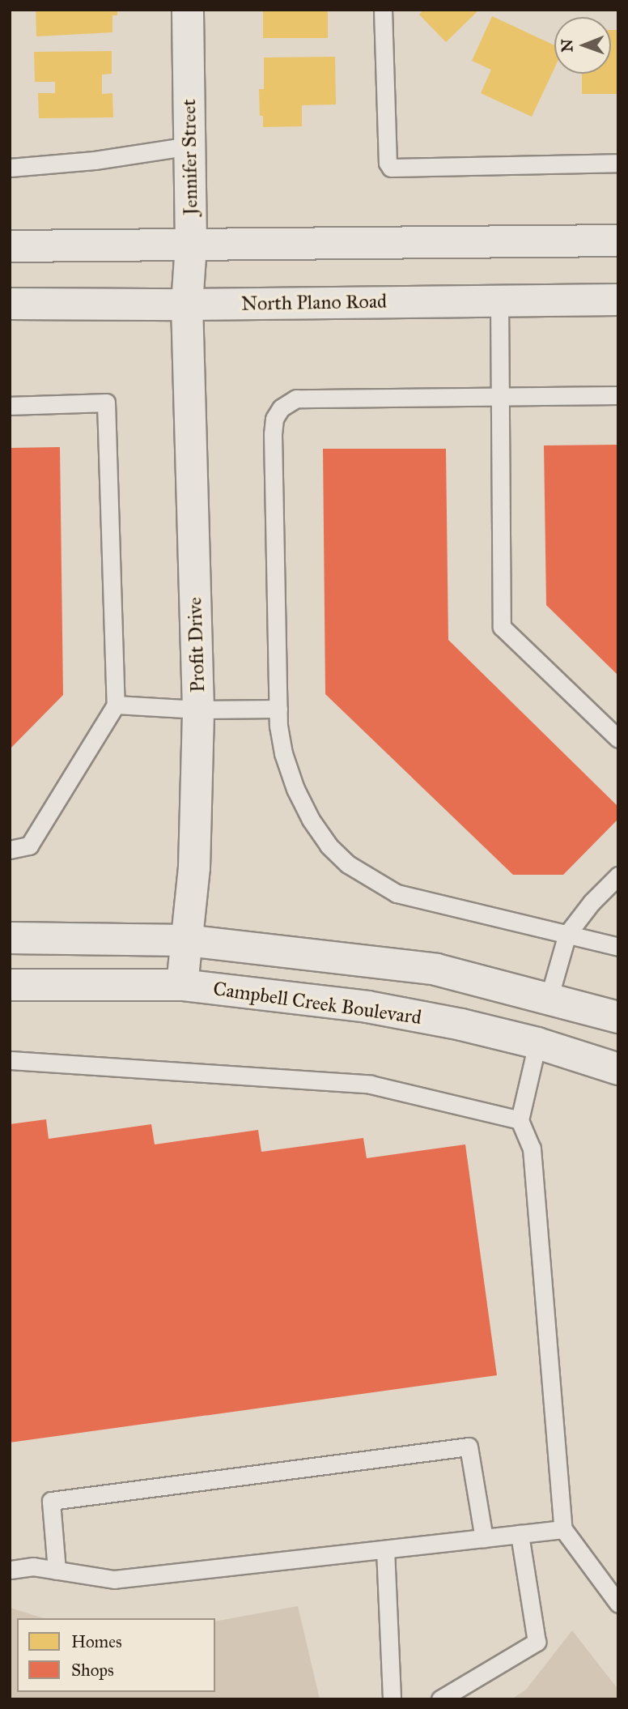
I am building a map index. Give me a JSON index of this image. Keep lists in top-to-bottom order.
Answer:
{
  "streets": {
    "street": [
      "Jennifer Street",
      "North Plano Road",
      "Profit Drive",
      "Campbell Creek Boulevard"
    ]
  },
  "crossings": [
    ["Jennifer Street", "North Plano Road"],
    ["Jennifer Street", "Profit Drive"],
    ["North Plano Road", "Profit Drive"],
    ["Profit Drive", "Campbell Creek Boulevard"]
  ],
  "legend": ["Homes", "Shops"],
  "north": "left"
}
